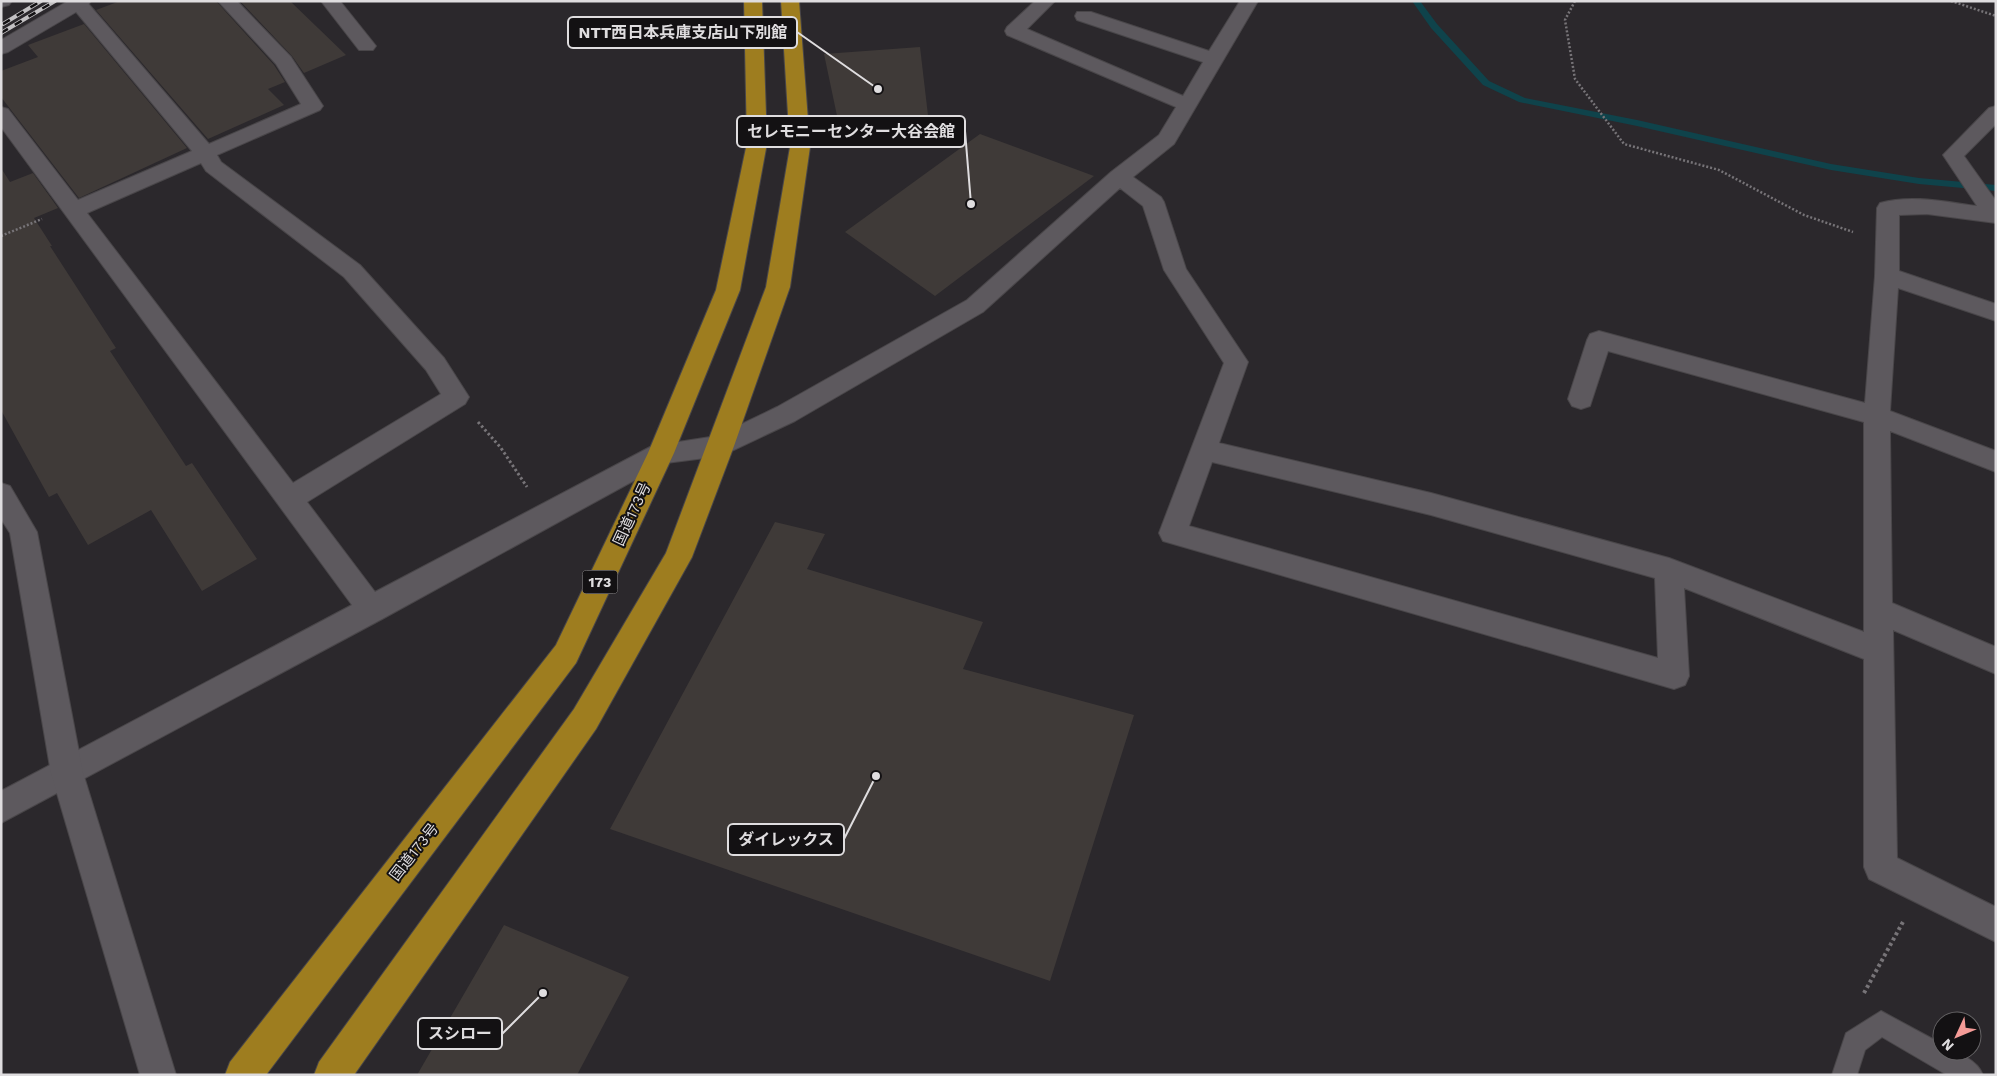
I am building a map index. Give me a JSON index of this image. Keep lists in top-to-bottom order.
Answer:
{
  "streets": {
    "highway": ["国道173号", "173"]
  },
  "places": [
    "NTT西日本兵庫支店山下別館",
    "セレモニーセンター大谷会館",
    "ダイレックス",
    "スシロー"
  ],
  "north": "bottom left"
}
